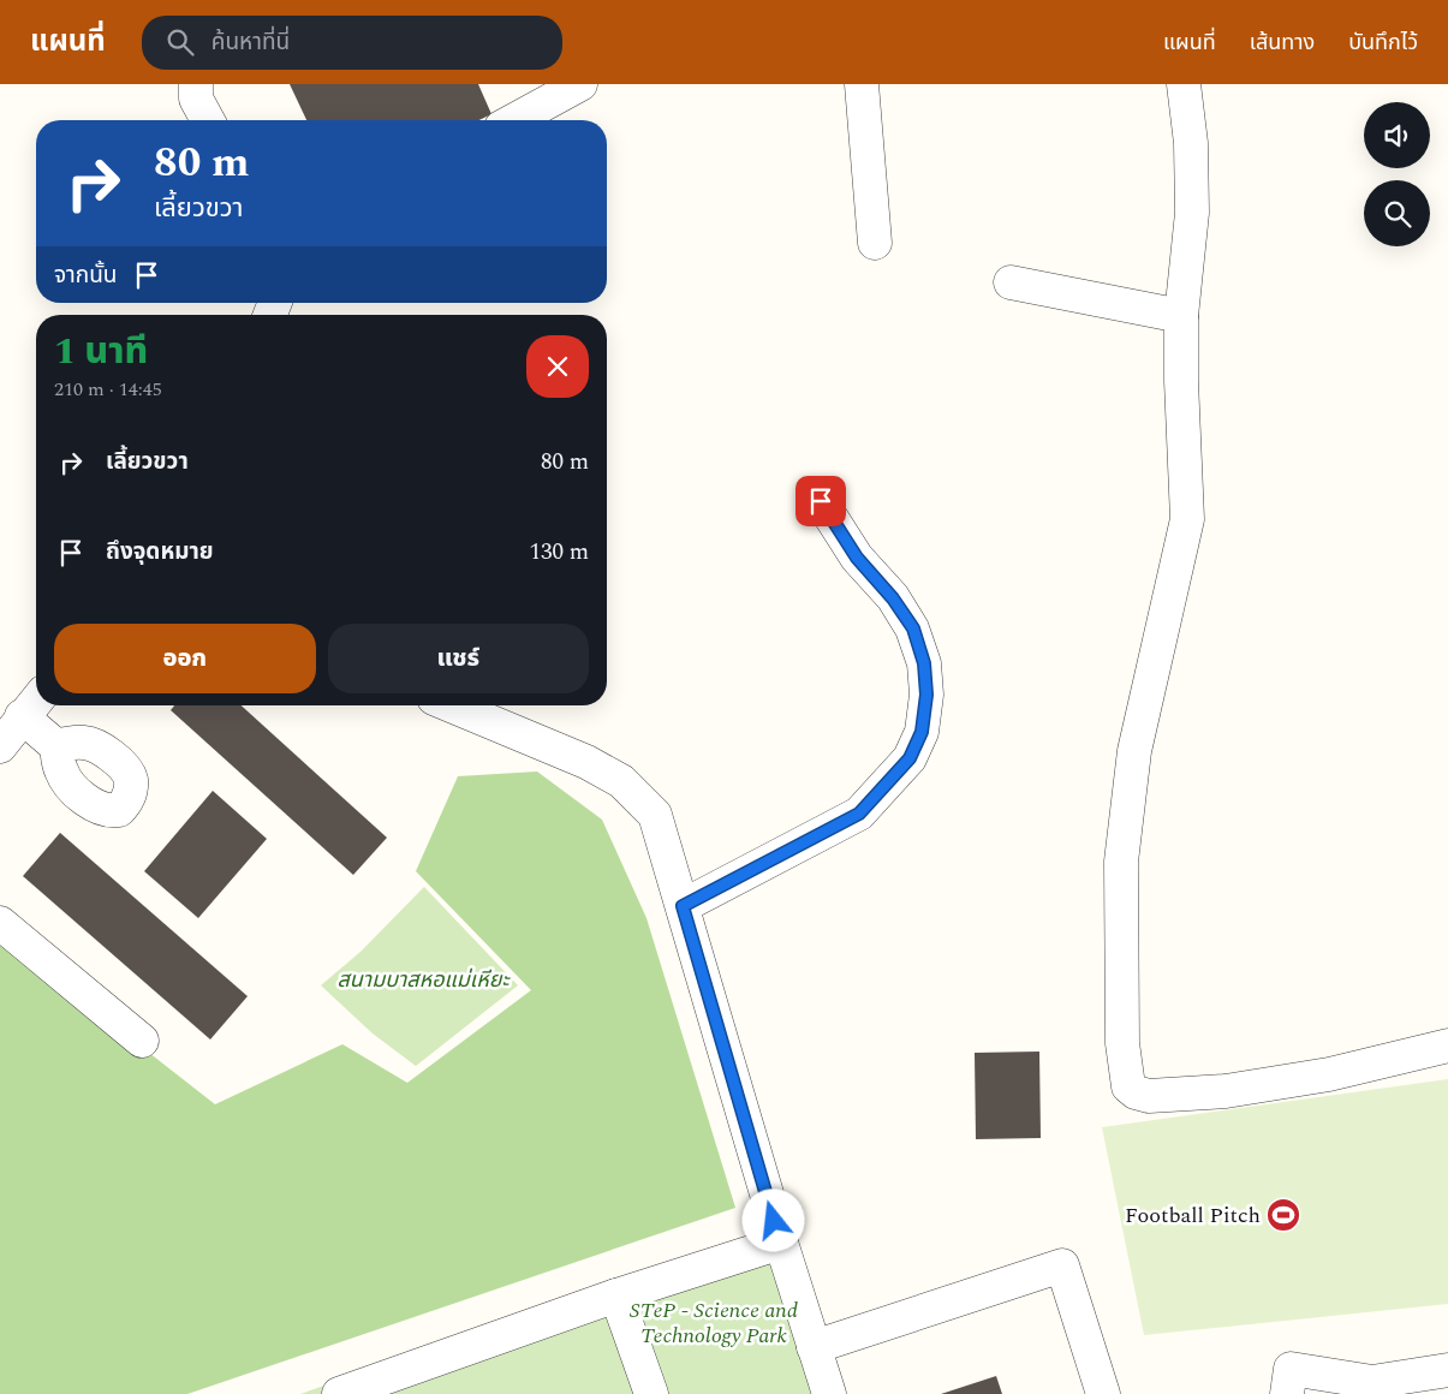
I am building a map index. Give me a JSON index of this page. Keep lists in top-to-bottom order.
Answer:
{
  "parks": ["สนามบาสหอแม่เหียะ", "STeP - Science and Technology Park"],
  "places": {
    "sports": ["Football Pitch"]
  },
  "page": {
    "header": "แผนที่",
    "search": "ค้นหาที่นี่",
    "nav": ["แผนที่", "เส้นทาง", "บันทึกไว้"],
    "turn": ["80 m", "เลี้ยวขวา"],
    "then": "จากนั้น",
    "heading": ["1 นาที", "210 m · 14:45"],
    "list": [
      {
        "name": "เลี้ยวขวา",
        "value": "80 m"
      },
      {
        "name": "ถึงจุดหมาย",
        "value": "130 m"
      }
    ],
    "buttons": ["ออก", "แชร์"]
  }
}
